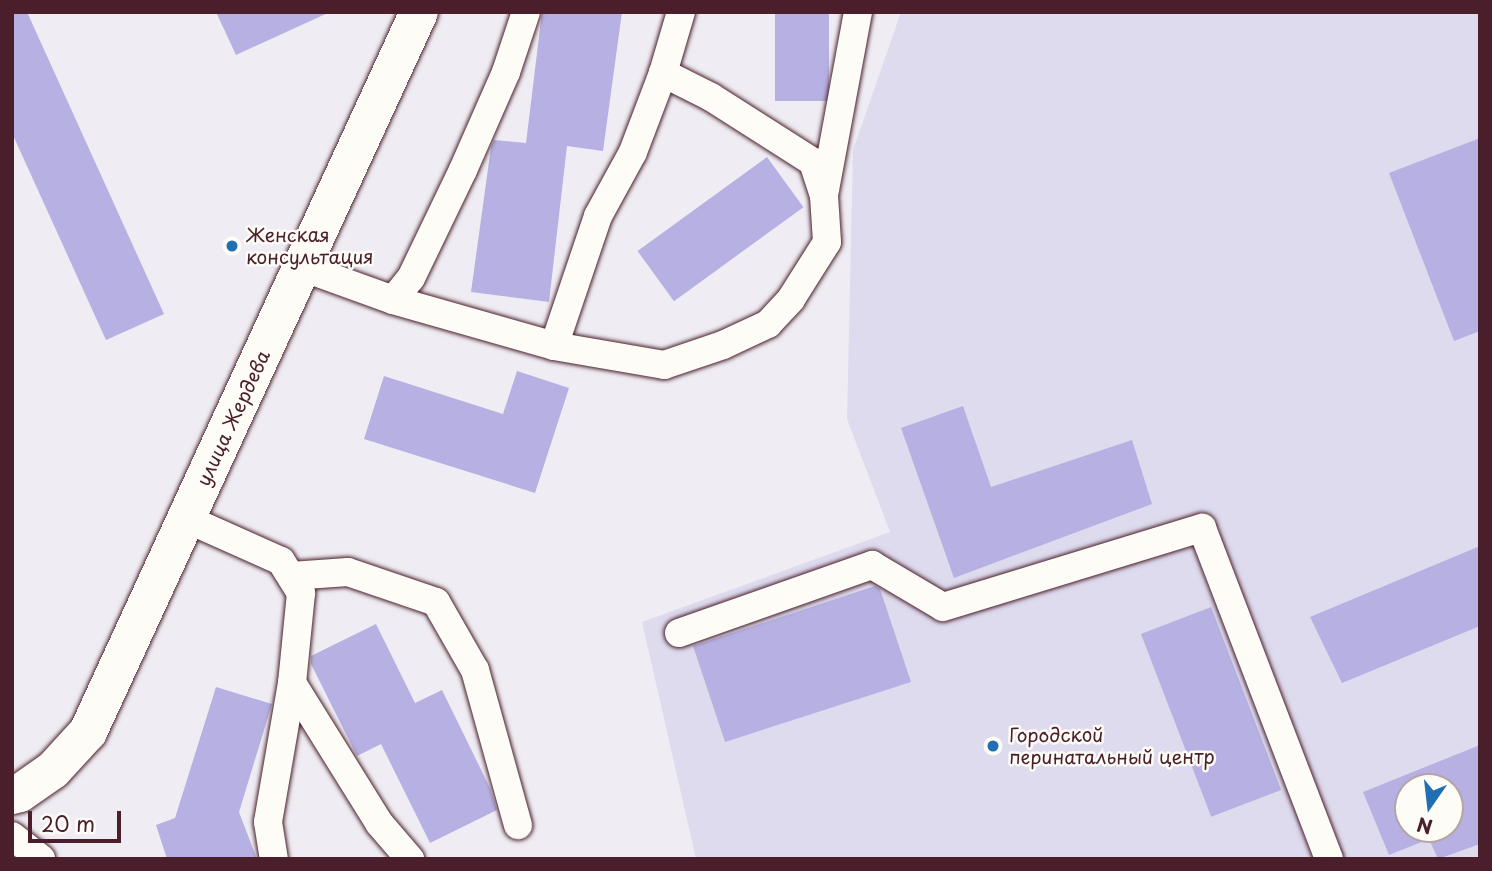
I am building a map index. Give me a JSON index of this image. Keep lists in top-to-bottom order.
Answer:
{
  "streets": {
    "main road": ["улица Жердева"]
  },
  "places": ["Женская консультация", "Городской перинатальный центр"],
  "scale_bar": "20 m",
  "north": "bottom"
}
